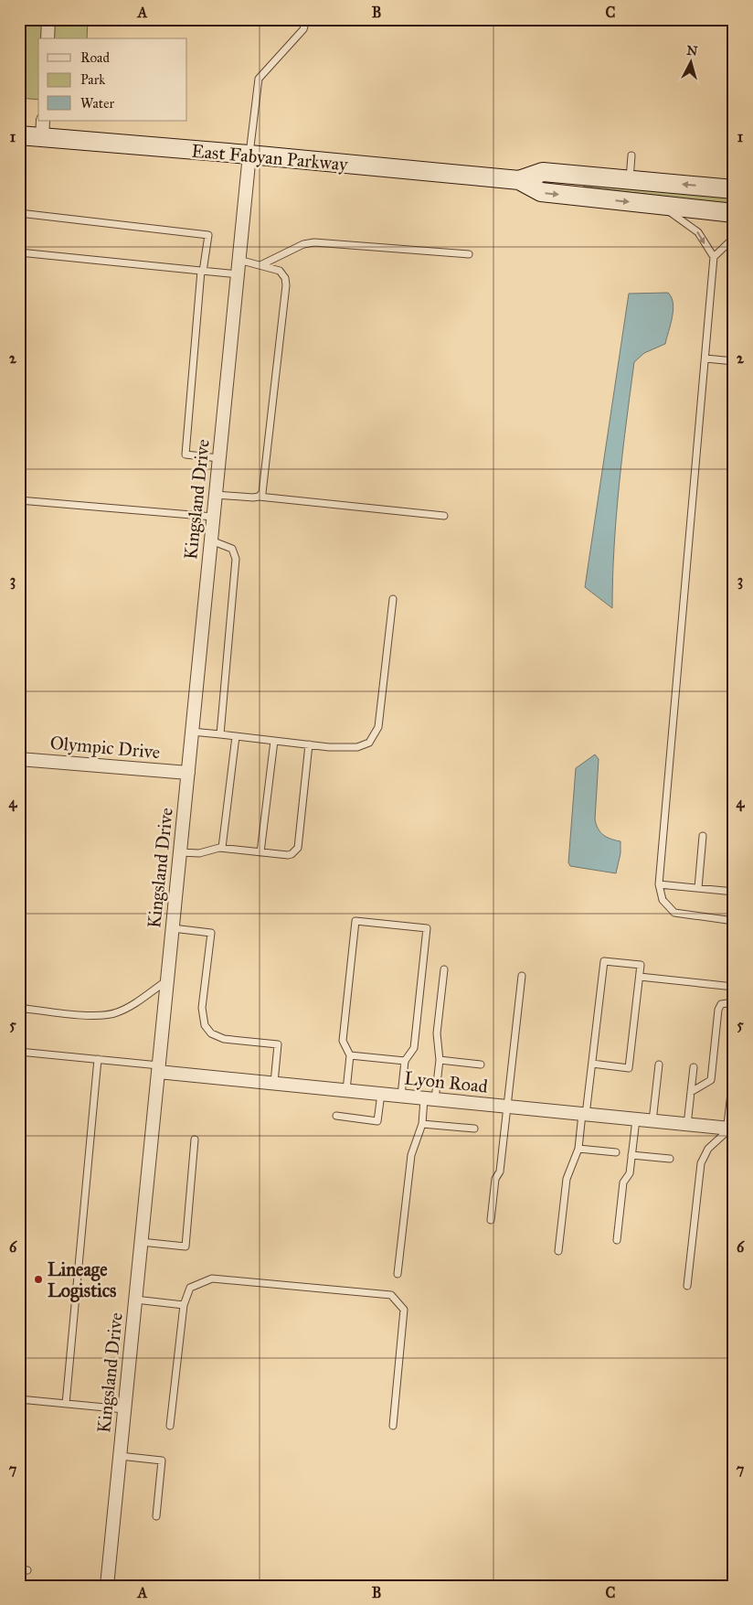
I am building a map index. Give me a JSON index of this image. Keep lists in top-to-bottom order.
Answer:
{
  "streets": {
    "main road": ["East Fabyan Parkway"],
    "street": ["Kingsland Drive", "Olympic Drive", "Lyon Road"]
  },
  "crossings": [
    ["East Fabyan Parkway", "Kingsland Drive"],
    ["Kingsland Drive", "Olympic Drive"],
    ["Kingsland Drive", "Lyon Road"]
  ],
  "places": ["Lineage Logistics"],
  "legend": ["Road", "Park", "Water"],
  "north": "top",
  "grid": {
    "columns": ["A", "B", "C"],
    "rows": [
      "1",
      "2",
      "3",
      "4",
      "5",
      "6",
      "7"
    ]
  }
}
